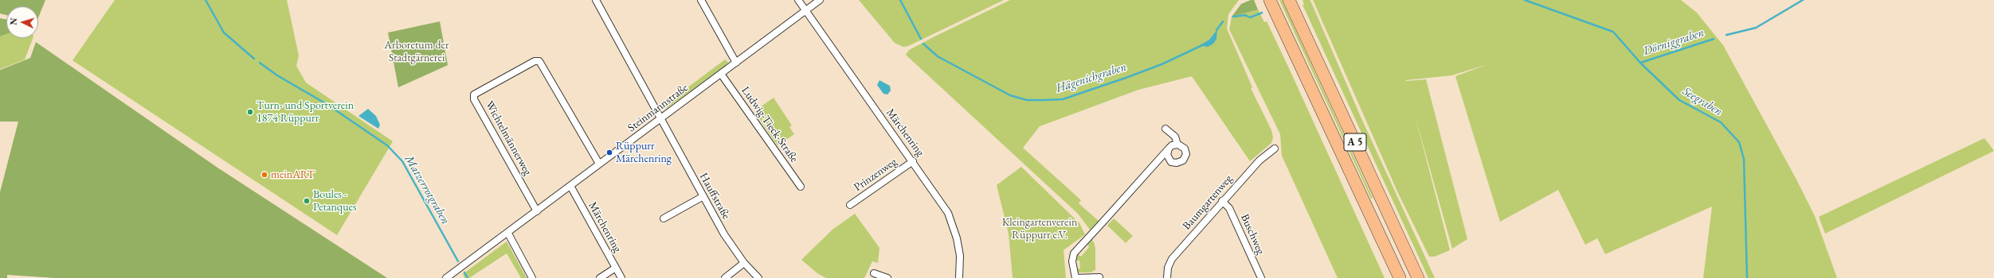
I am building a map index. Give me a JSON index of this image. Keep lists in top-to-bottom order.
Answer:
{
  "streets": {
    "highway": ["A 5"],
    "street": [
      "Steinmannstraße",
      "Ludwig-Tieck-Straße",
      "Märchenring",
      "Wichtelmännerweg",
      "Prinzenweg",
      "Hauffstraße",
      "Baumgartenweg",
      "Buschweg"
    ]
  },
  "crossings": [
    ["Steinmannstraße", "Ludwig-Tieck-Straße"],
    ["Steinmannstraße", "Märchenring"],
    ["Steinmannstraße", "Wichtelmännerweg"],
    ["Steinmannstraße", "Hauffstraße"],
    ["Märchenring", "Prinzenweg"],
    ["Baumgartenweg", "Buschweg"]
  ],
  "water": [
    "Dörniggraben",
    "Hägenichgraben",
    "Seegraben",
    "Matzerrotgraben"
  ],
  "parks": ["Arboretum der Stadtgärnerei", "Kleingartenverein Rüppurr e.V."],
  "places": [
    "Turn- und Sportverein 1874 Rüppurr",
    "Rüppurr Märchenring",
    "meinART",
    "Boules - Petanques"
  ],
  "north": "left"
}
